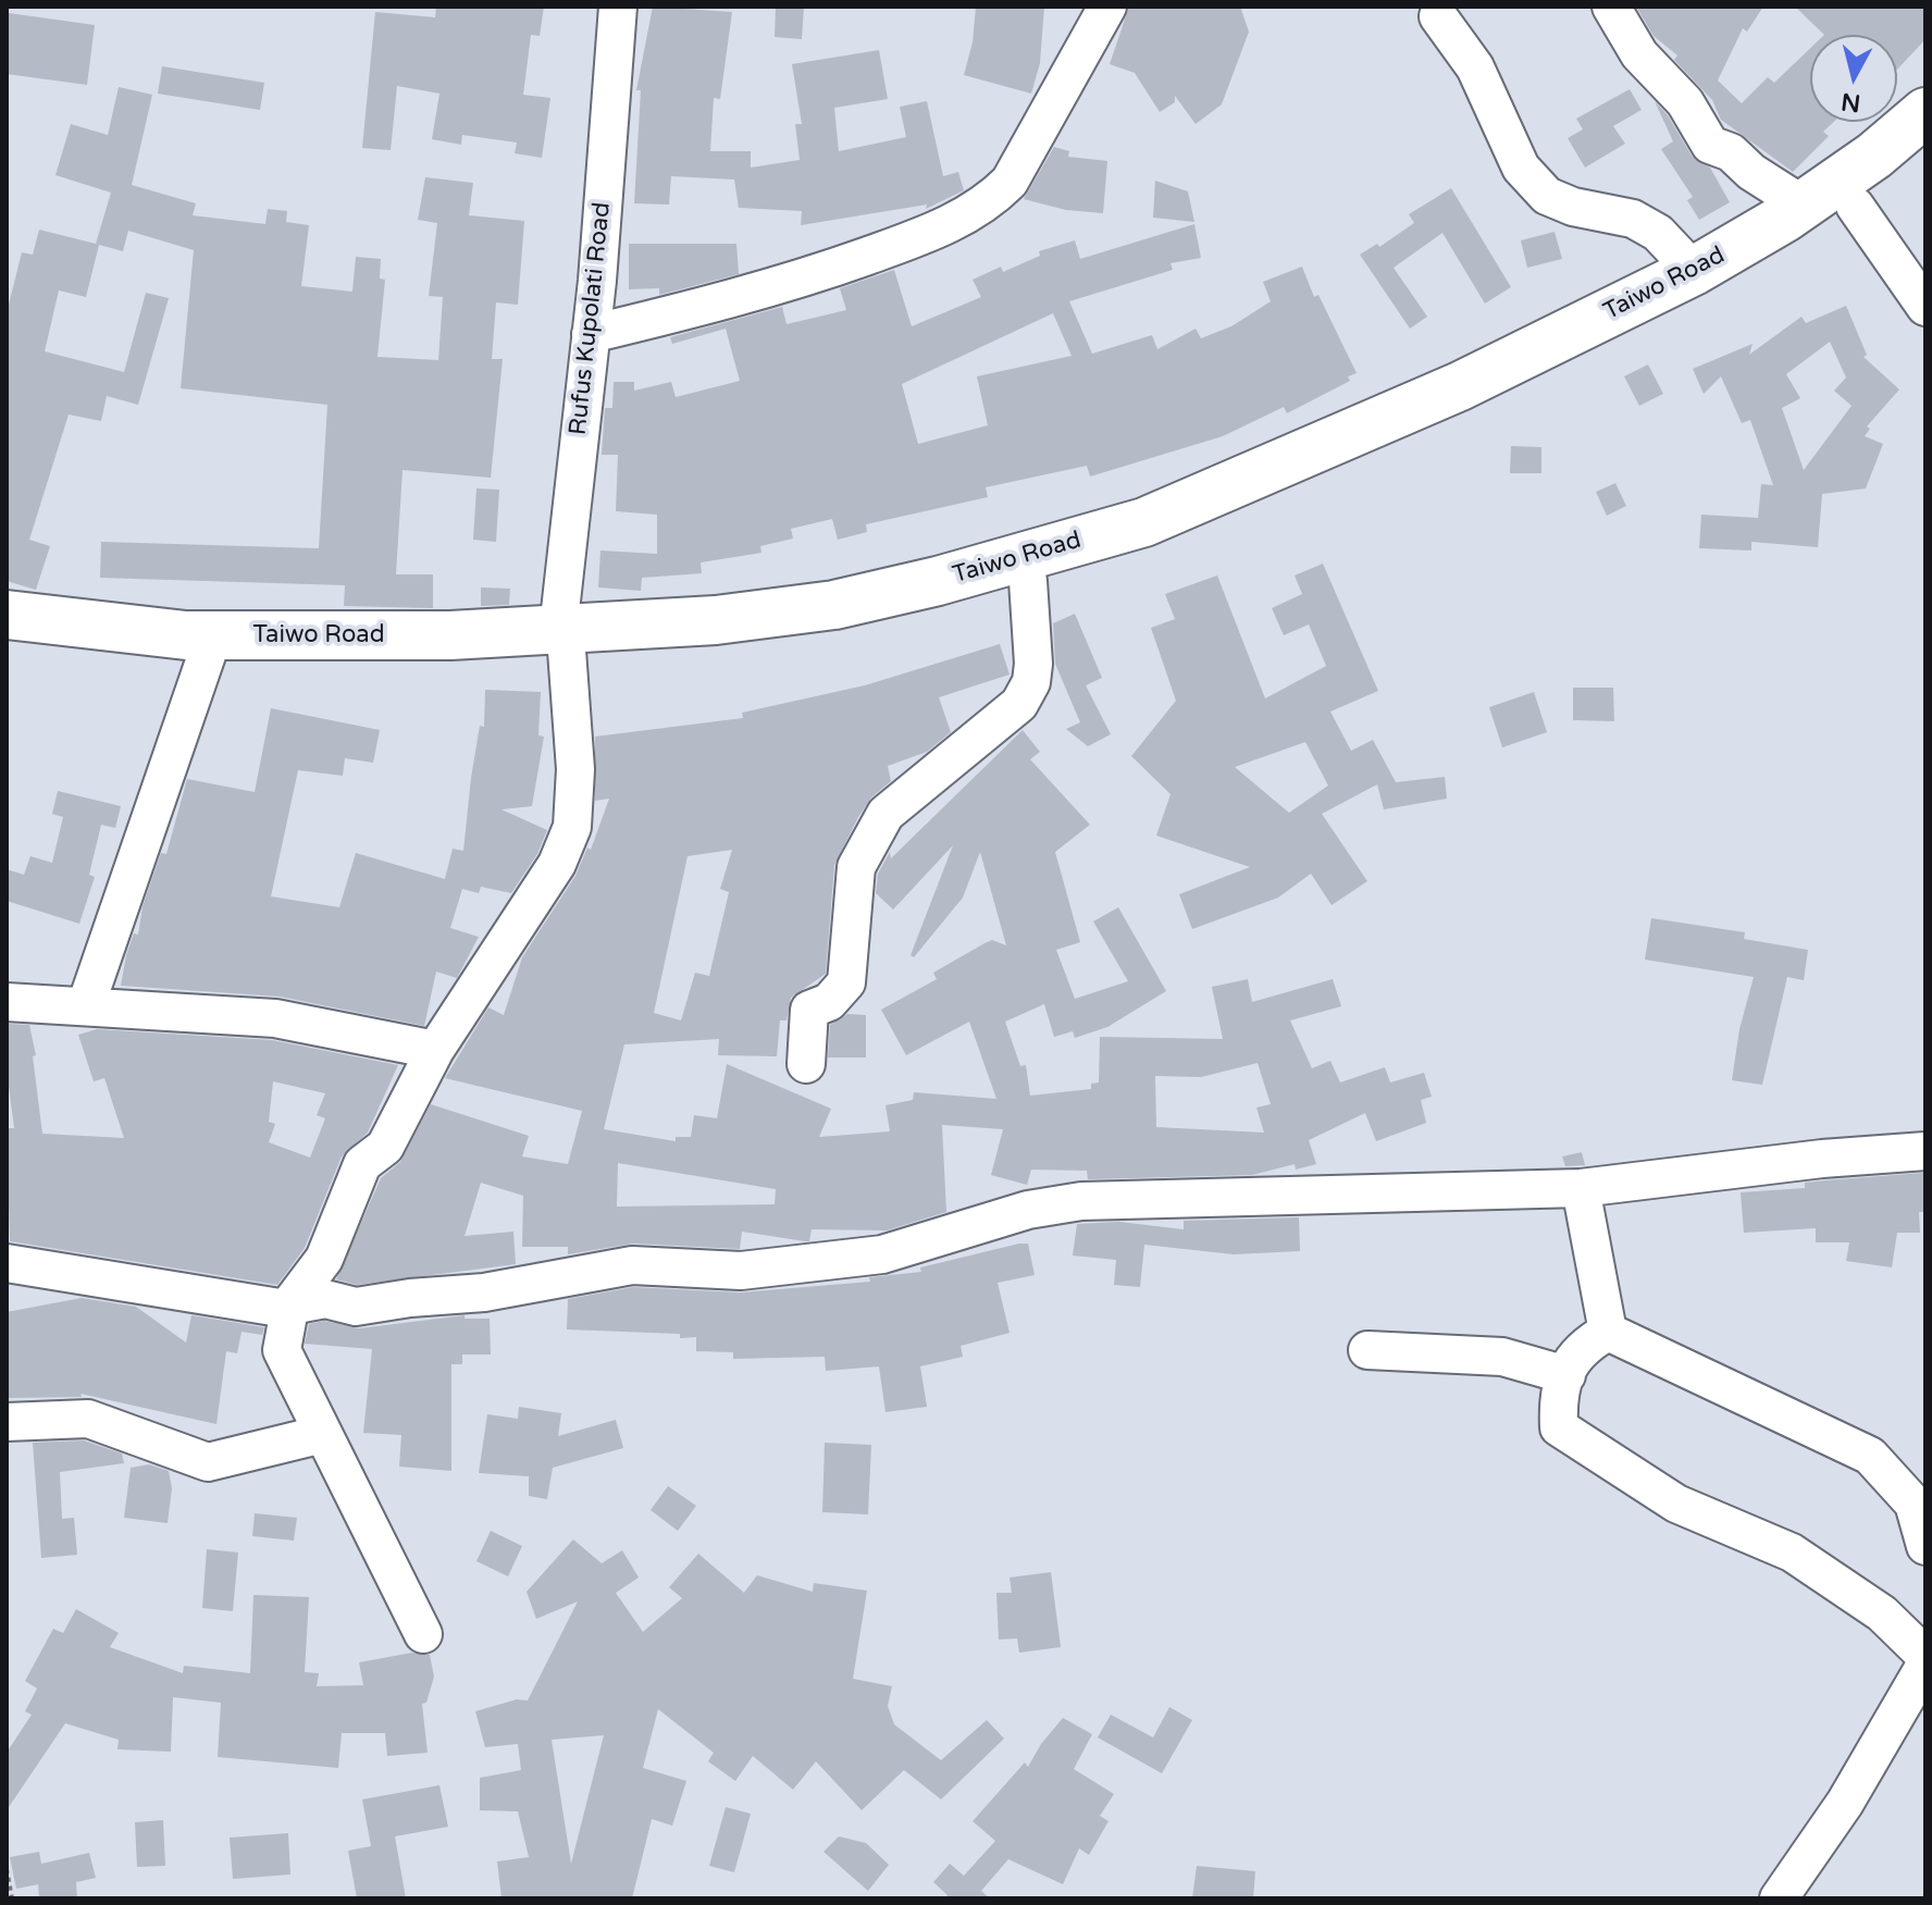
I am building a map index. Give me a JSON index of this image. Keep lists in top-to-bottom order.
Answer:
{
  "streets": {
    "main road": ["Taiwo Road"],
    "street": ["Rufus Kupolati Road"]
  },
  "crossings": [
    ["Taiwo Road", "Rufus Kupolati Road"]
  ],
  "north": "bottom"
}
